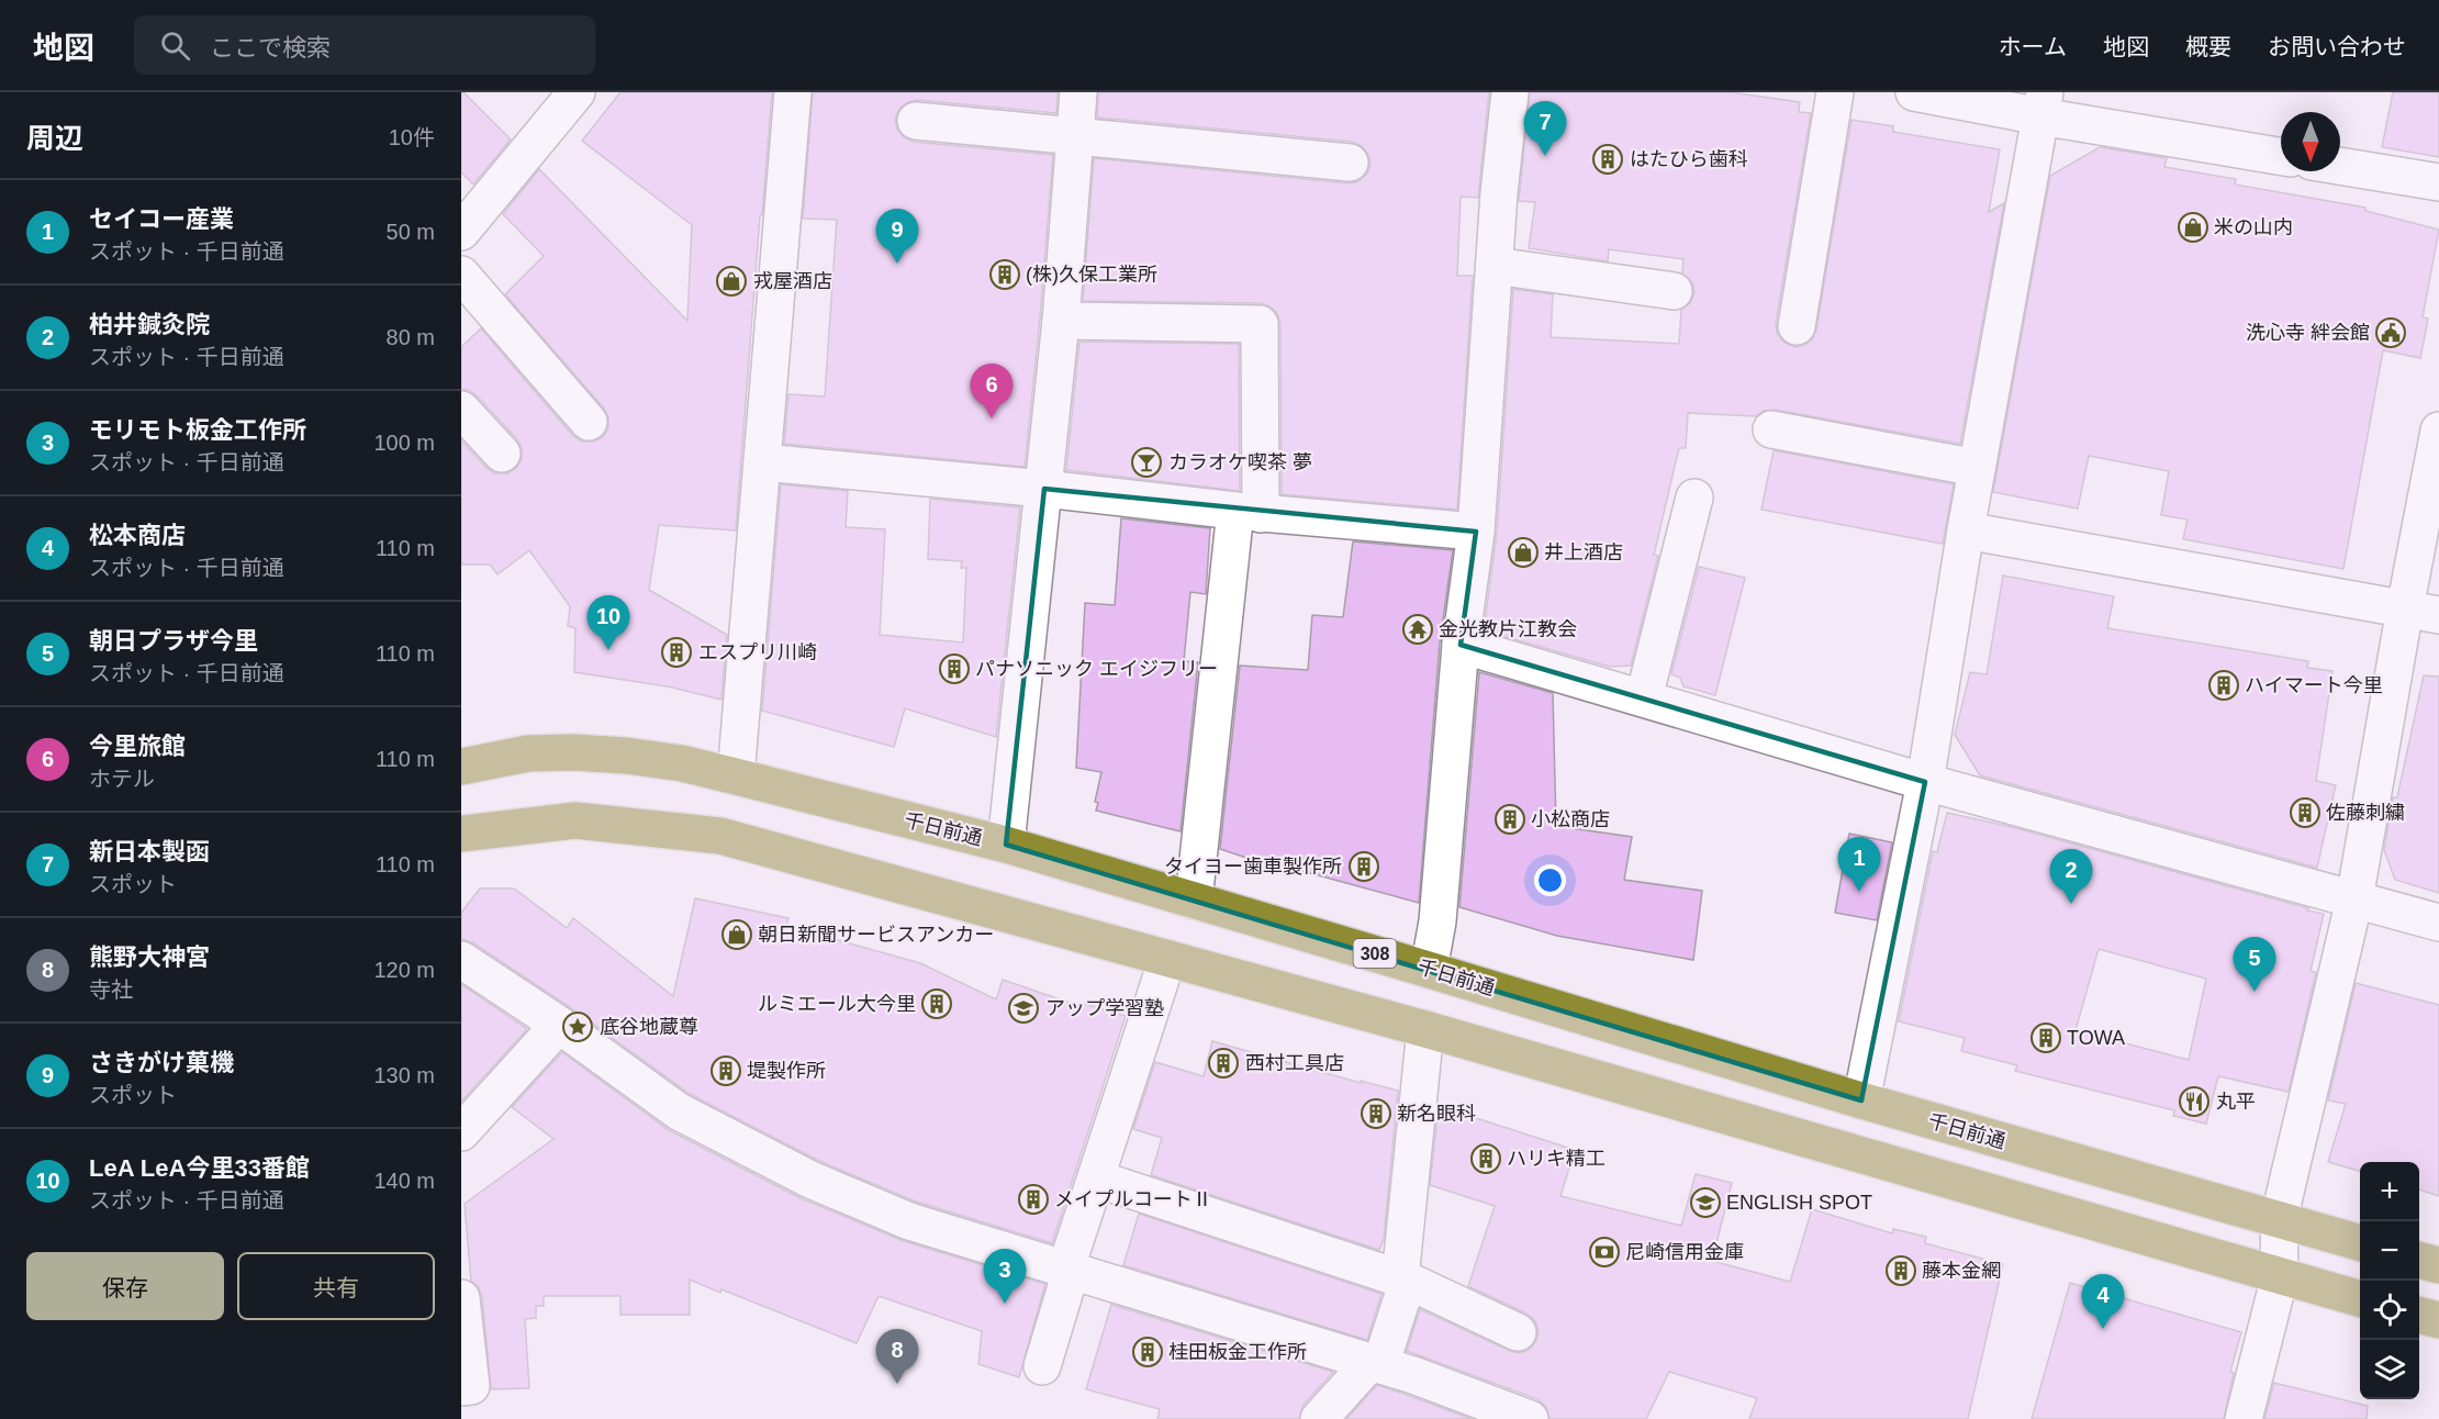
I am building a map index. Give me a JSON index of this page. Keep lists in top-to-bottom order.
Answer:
{
  "streets": {
    "highway": ["千日前通", "308"]
  },
  "places": {
    "building": [
      "はたひら歯科",
      "(株)久保工業所",
      "エスプリ川崎",
      "パナソニック エイジフリー",
      "ハイマート今里",
      "佐藤刺繍",
      "小松商店",
      "タイヨー歯車製作所",
      "ルミエール大今里",
      "TOWA",
      "西村工具店",
      "堤製作所",
      "新名眼科",
      "ハリキ精工",
      "メイプルコートⅡ",
      "藤本金網",
      "桂田板金工作所"
    ],
    "shop": [
      "米の山内",
      "戎屋酒店",
      "井上酒店",
      "朝日新聞サービスアンカー"
    ],
    "public building": ["洗心寺 絆会館"],
    "bar": ["カラオケ喫茶 夢"],
    "temple": ["金光教片江教会"],
    "school or university": ["アップ学習塾", "ENGLISH SPOT"],
    "place": ["底谷地蔵尊"],
    "restaurant": ["丸平"],
    "bank": ["尼崎信用金庫"]
  },
  "north": "bottom",
  "page": {
    "header": "地図",
    "search": "ここで検索",
    "nav": [
      "ホーム",
      "地図",
      "概要",
      "お問い合わせ"
    ],
    "heading": ["周辺", "10件"],
    "pins": [
      "7",
      "9",
      "6",
      "10",
      "1",
      "2",
      "5",
      "3",
      "4",
      "8"
    ],
    "list": [
      {
        "mark": "1",
        "name": "セイコー産業",
        "note": "スポット · 千日前通",
        "value": "50 m"
      },
      {
        "mark": "2",
        "name": "柏井鍼灸院",
        "note": "スポット · 千日前通",
        "value": "80 m"
      },
      {
        "mark": "3",
        "name": "モリモト板金工作所",
        "note": "スポット · 千日前通",
        "value": "100 m"
      },
      {
        "mark": "4",
        "name": "松本商店",
        "note": "スポット · 千日前通",
        "value": "110 m"
      },
      {
        "mark": "5",
        "name": "朝日プラザ今里",
        "note": "スポット · 千日前通",
        "value": "110 m"
      },
      {
        "mark": "6",
        "name": "今里旅館",
        "note": "ホテル",
        "value": "110 m"
      },
      {
        "mark": "7",
        "name": "新日本製函",
        "note": "スポット",
        "value": "110 m"
      },
      {
        "mark": "8",
        "name": "熊野大神宮",
        "note": "寺社",
        "value": "120 m"
      },
      {
        "mark": "9",
        "name": "さきがけ菓機",
        "note": "スポット",
        "value": "130 m"
      },
      {
        "mark": "10",
        "name": "LeA LeA今里33番館",
        "note": "スポット · 千日前通",
        "value": "140 m"
      }
    ],
    "map_buttons": ["+", "−"],
    "buttons": ["保存", "共有"]
  }
}
